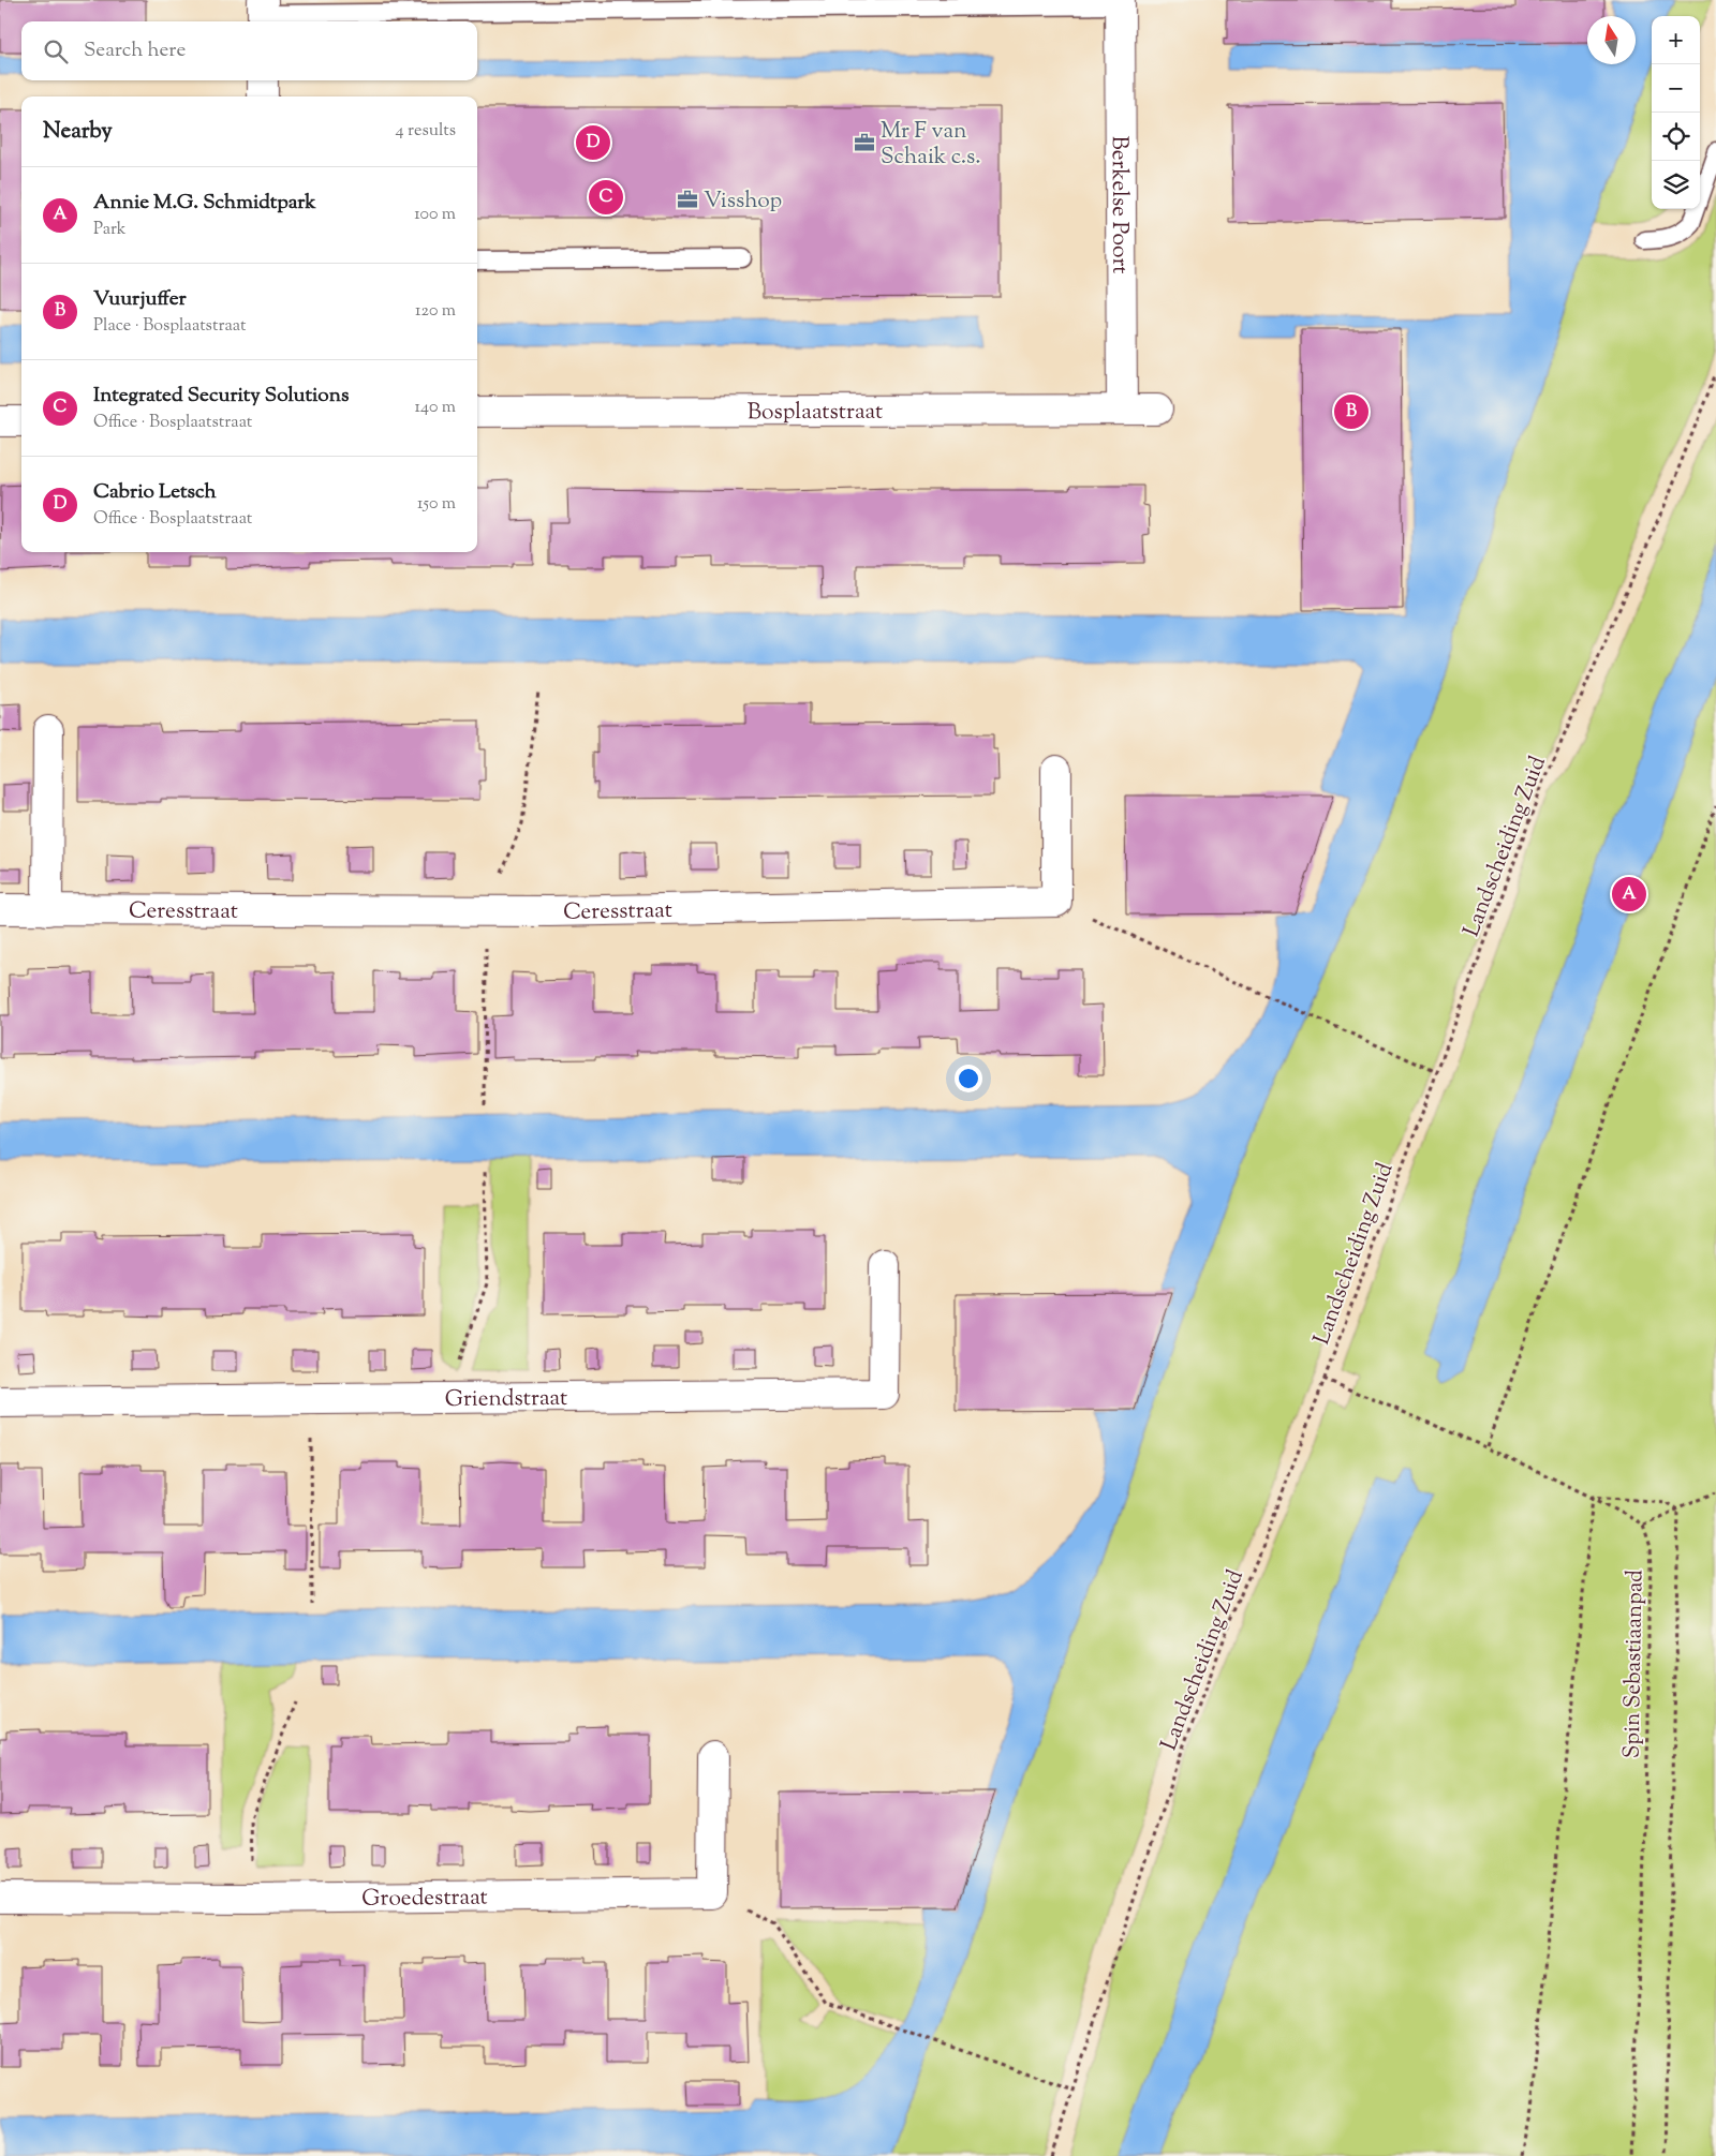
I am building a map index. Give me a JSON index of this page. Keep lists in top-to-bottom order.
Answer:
{
  "streets": {
    "street": [
      "Berkelse Poort",
      "Bosplaatstraat",
      "Ceresstraat",
      "Griendstraat",
      "Groedestraat"
    ],
    "path": ["Landscheiding Zuid", "Spin Sebastiaanpad"]
  },
  "crossings": [
    ["Berkelse Poort", "Bosplaatstraat"]
  ],
  "places": {
    "office": ["Mr F van Schaik c.s.", "Visshop"]
  },
  "north": "top",
  "page": {
    "map_buttons": ["+", "−"],
    "search": "Search here",
    "heading": ["Nearby", "4 results"],
    "pins": [
      "D",
      "C",
      "B",
      "A"
    ],
    "list": [
      {
        "mark": "A",
        "name": "Annie M.G. Schmidtpark",
        "note": "Park",
        "value": "100 m"
      },
      {
        "mark": "B",
        "name": "Vuurjuffer",
        "note": "Place · Bosplaatstraat",
        "value": "120 m"
      },
      {
        "mark": "C",
        "name": "Integrated Security Solutions",
        "note": "Office · Bosplaatstraat",
        "value": "140 m"
      },
      {
        "mark": "D",
        "name": "Cabrio Letsch",
        "note": "Office · Bosplaatstraat",
        "value": "150 m"
      }
    ]
  }
}
